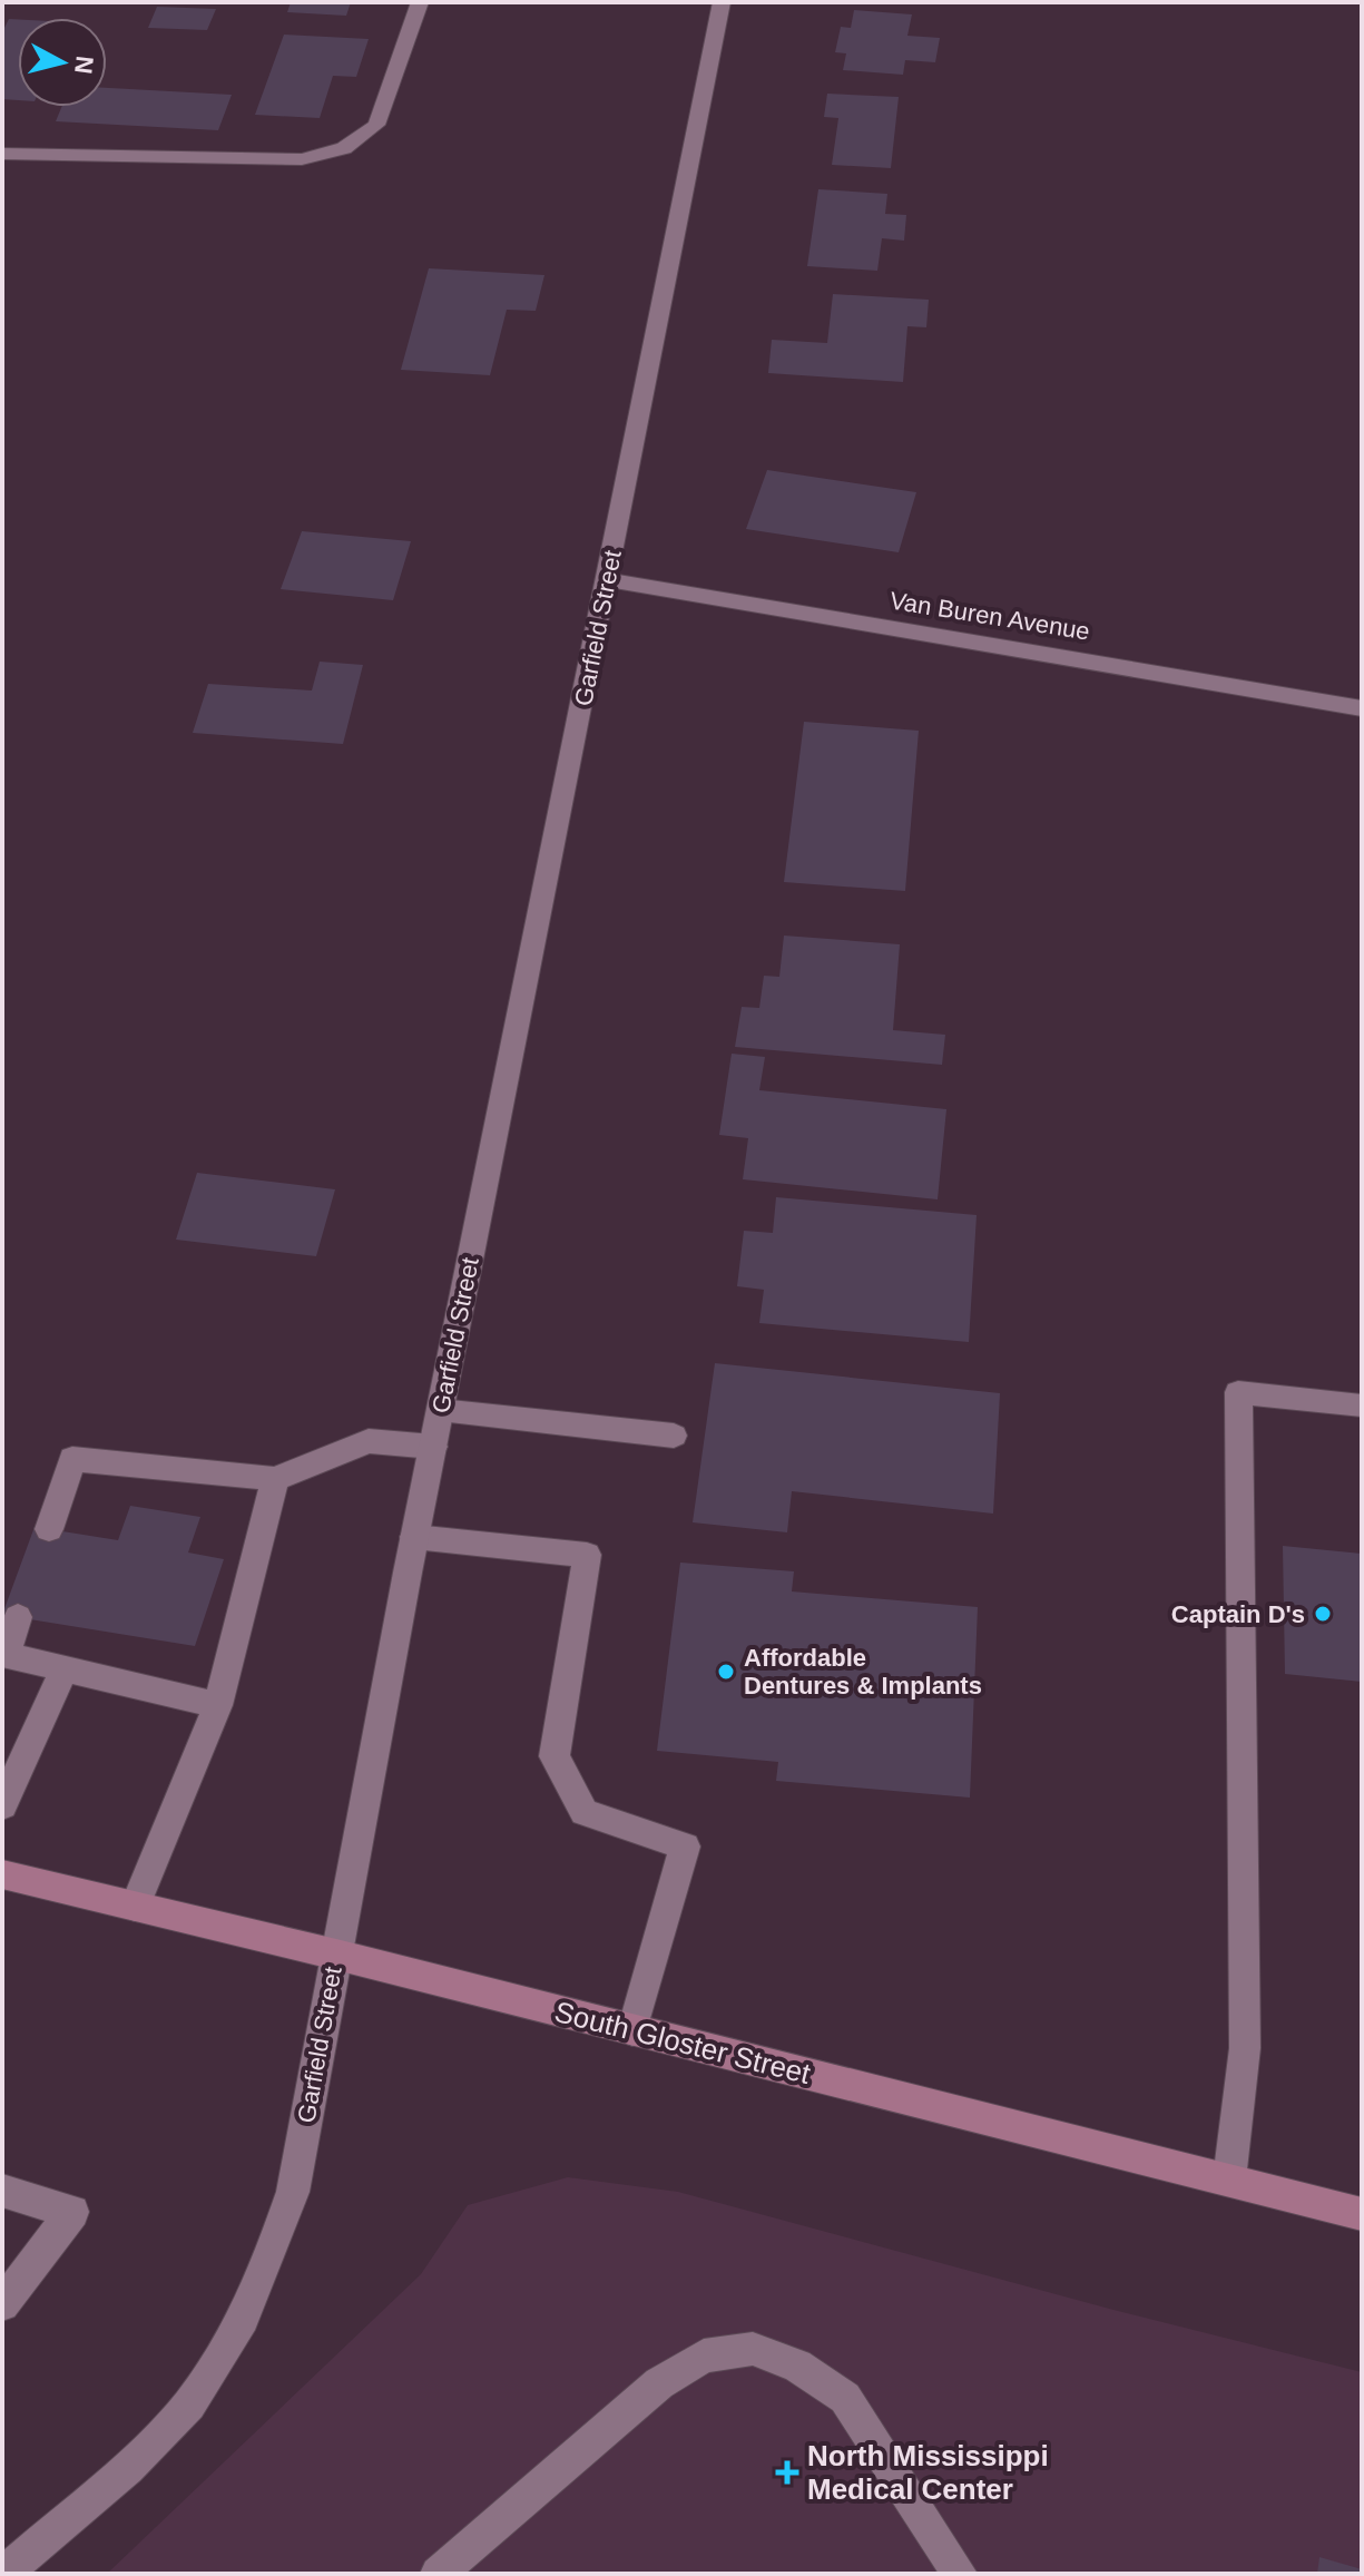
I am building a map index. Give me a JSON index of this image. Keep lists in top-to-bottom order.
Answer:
{
  "streets": {
    "main road": ["South Gloster Street"],
    "street": ["Van Buren Avenue", "Garfield Street"]
  },
  "crossings": [
    ["Van Buren Avenue", "Garfield Street"],
    ["Garfield Street", "South Gloster Street"]
  ],
  "places": {
    "other": ["Captain D's", "Affordable Dentures & Implants"],
    "health": ["North Mississippi Medical Center"]
  },
  "north": "right"
}
